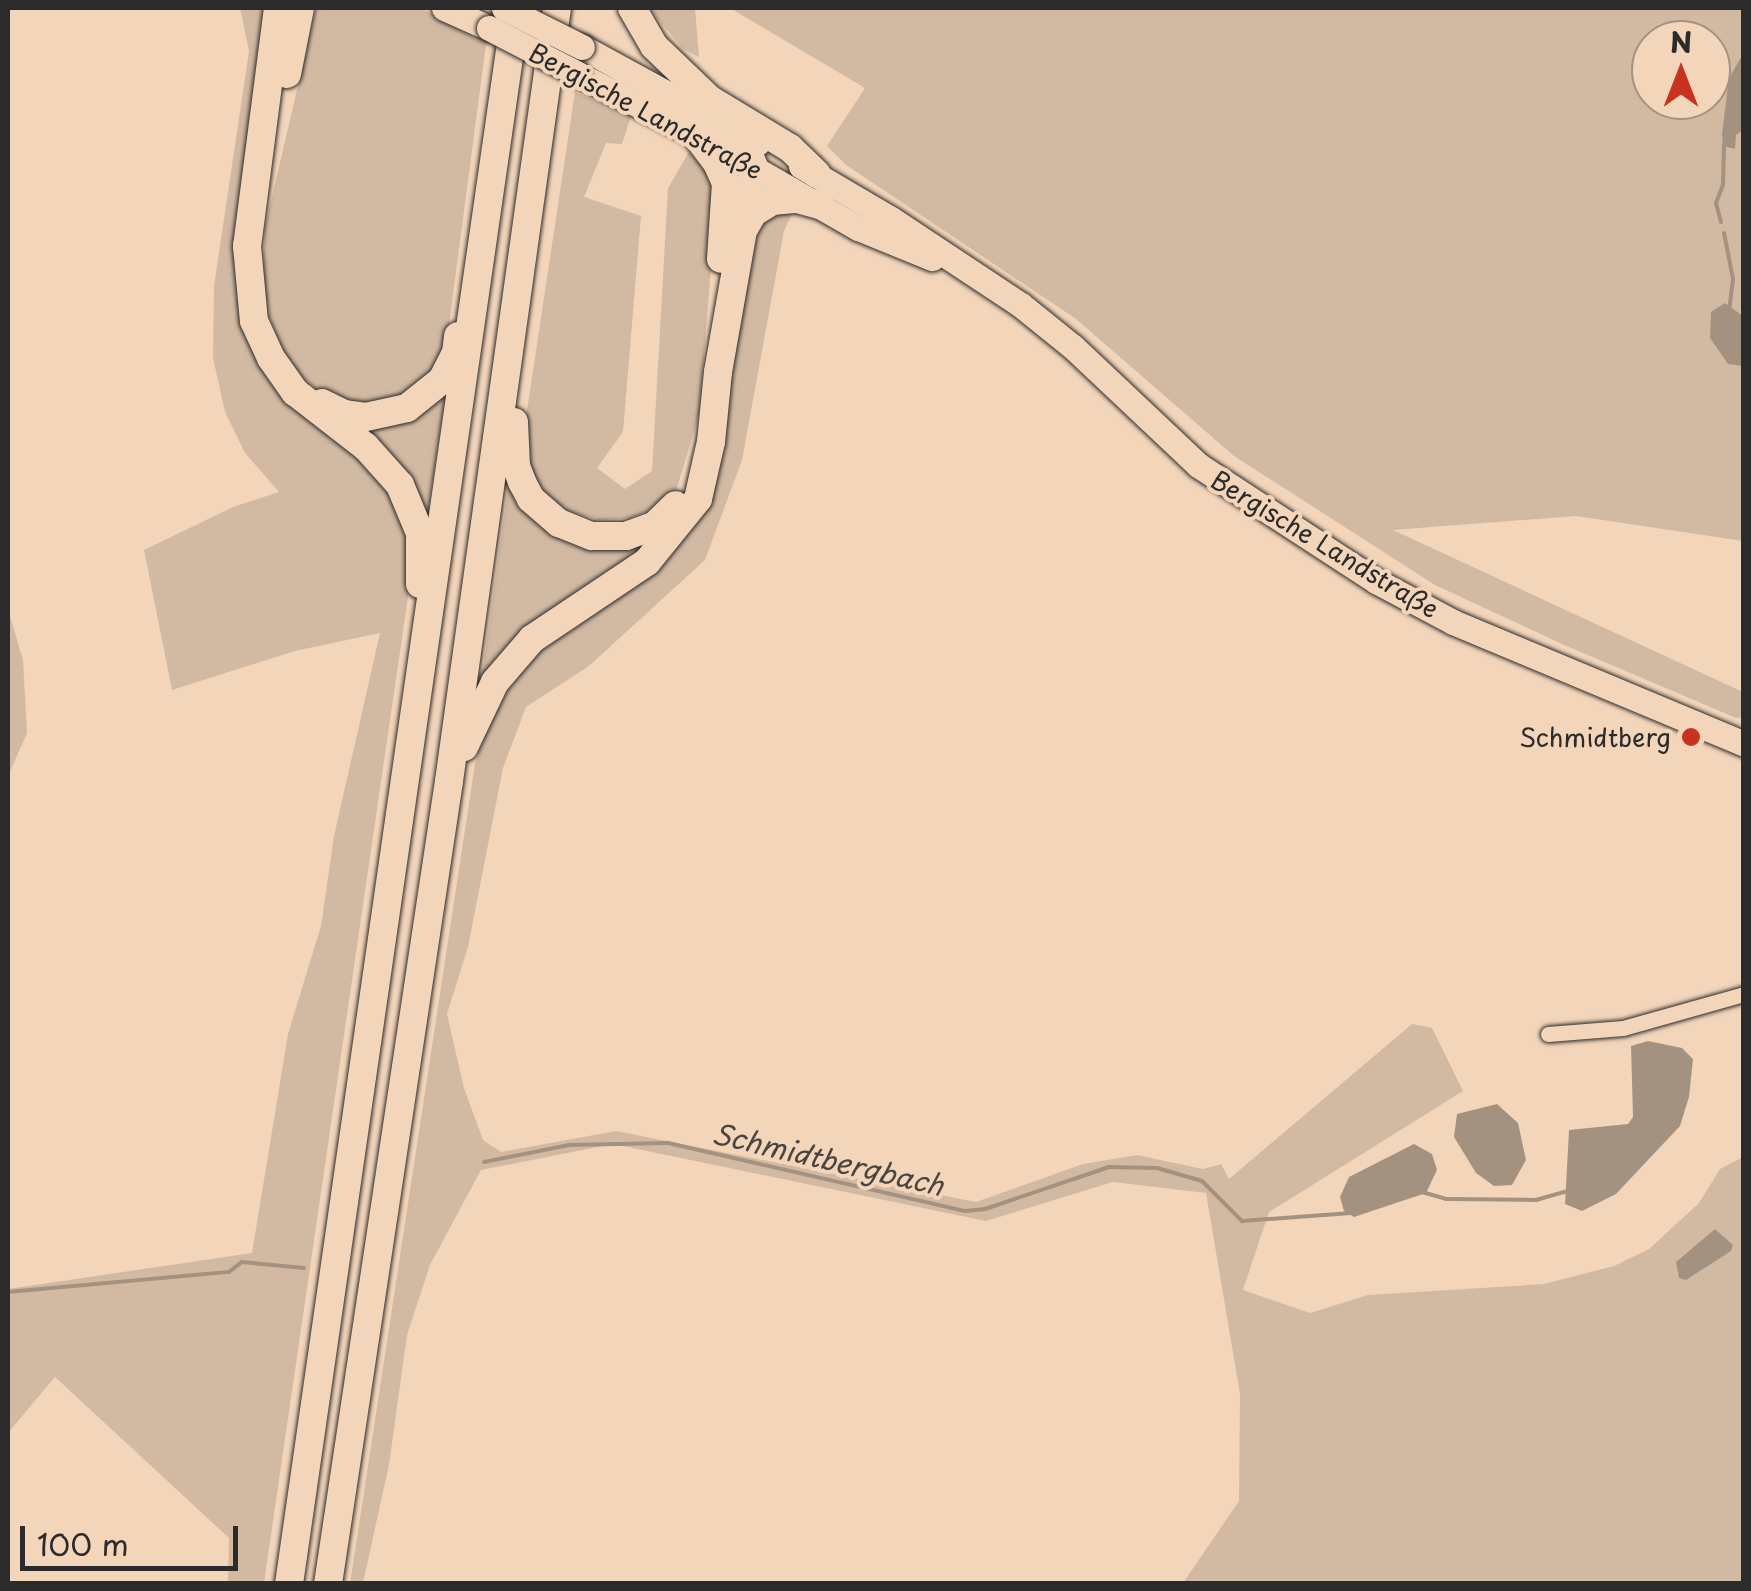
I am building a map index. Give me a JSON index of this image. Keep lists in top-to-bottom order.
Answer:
{
  "streets": {
    "main road": ["Bergische Landstraße"]
  },
  "water": ["Schmidtbergbach"],
  "places": ["Schmidtberg"],
  "scale_bar": "100 m",
  "north": "top"
}
